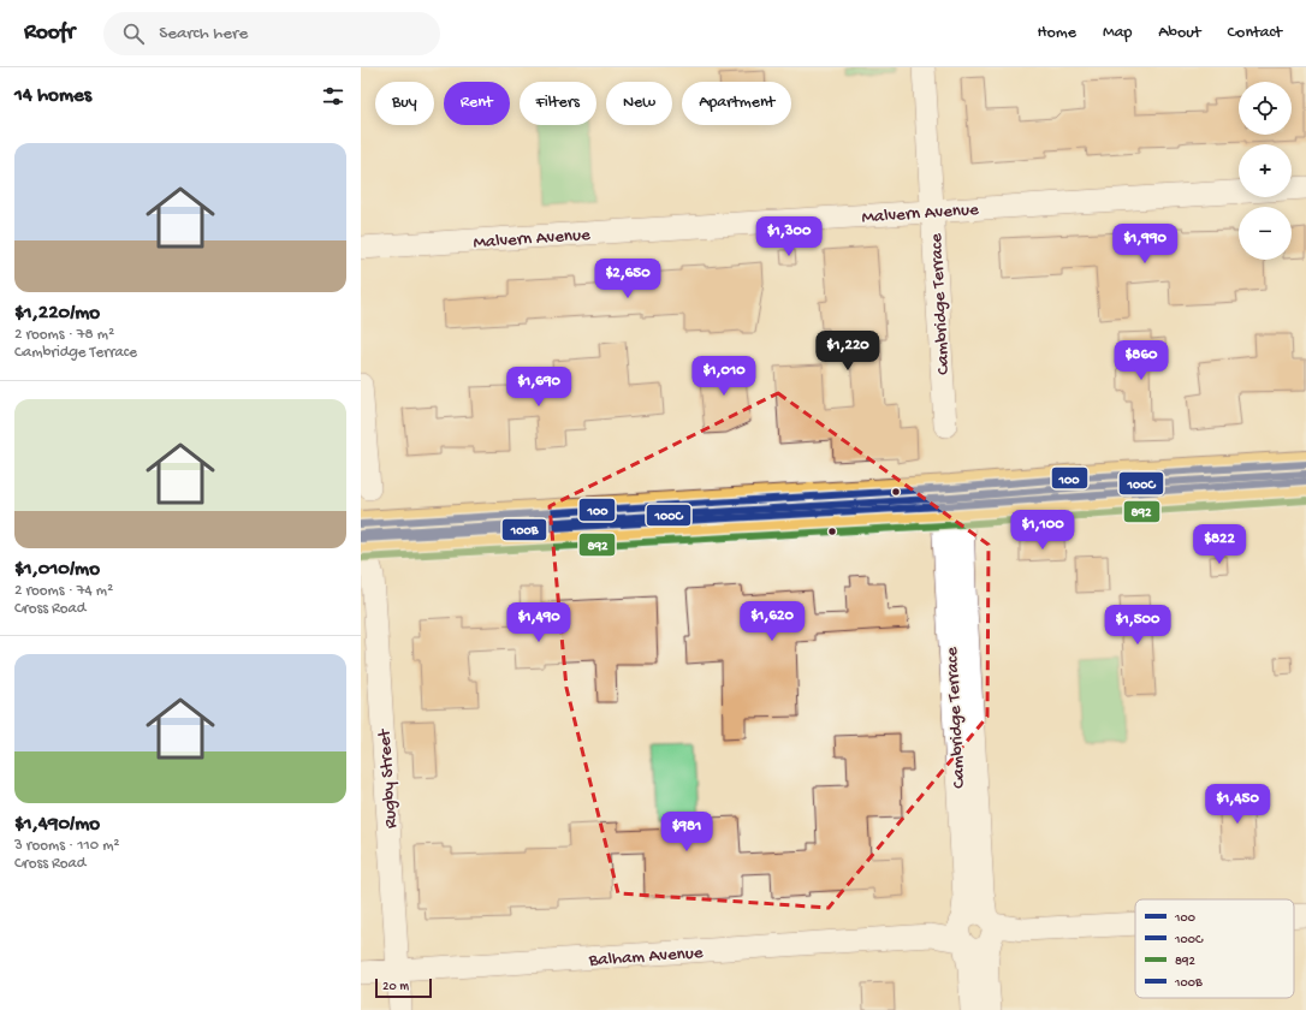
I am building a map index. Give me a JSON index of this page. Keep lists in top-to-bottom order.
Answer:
{
  "streets": {
    "street": [
      "Malvern Avenue",
      "Cambridge Terrace",
      "Rugby Street",
      "Balham Avenue"
    ]
  },
  "crossings": [
    ["Malvern Avenue", "Cambridge Terrace"],
    ["Cambridge Terrace", "Balham Avenue"],
    ["Rugby Street", "Balham Avenue"]
  ],
  "lines": [
    "transit line 100",
    "transit line 100C",
    "transit line 100B",
    "transit line 892"
  ],
  "legend": [
    "100",
    "100C",
    "892",
    "100B"
  ],
  "scale_bar": "20 m",
  "page": {
    "header": "Roofr",
    "search": "Search here",
    "nav": [
      "Home",
      "Map",
      "About",
      "Contact"
    ],
    "heading": "14 homes",
    "map_buttons": ["+", "−"],
    "chip": [
      "Buy",
      "Rent",
      "Filters",
      "New",
      "Apartment"
    ],
    "list": [
      {
        "name": "$1,220/mo",
        "note": "2 rooms · 78 m² · Cambridge Terrace"
      },
      {
        "name": "$1,010/mo",
        "note": "2 rooms · 74 m² · Cross Road"
      },
      {
        "name": "$1,490/mo",
        "note": "3 rooms · 110 m² · Cross Road"
      }
    ],
    "price": [
      "$1,300",
      "$1,990",
      "$2,650",
      "$1,220",
      "$860",
      "$1,010",
      "$1,690",
      "$1,100",
      "$822",
      "$1,620",
      "$1,490",
      "$1,500",
      "$1,450",
      "$981"
    ],
    "scale": "20 m"
  }
}
